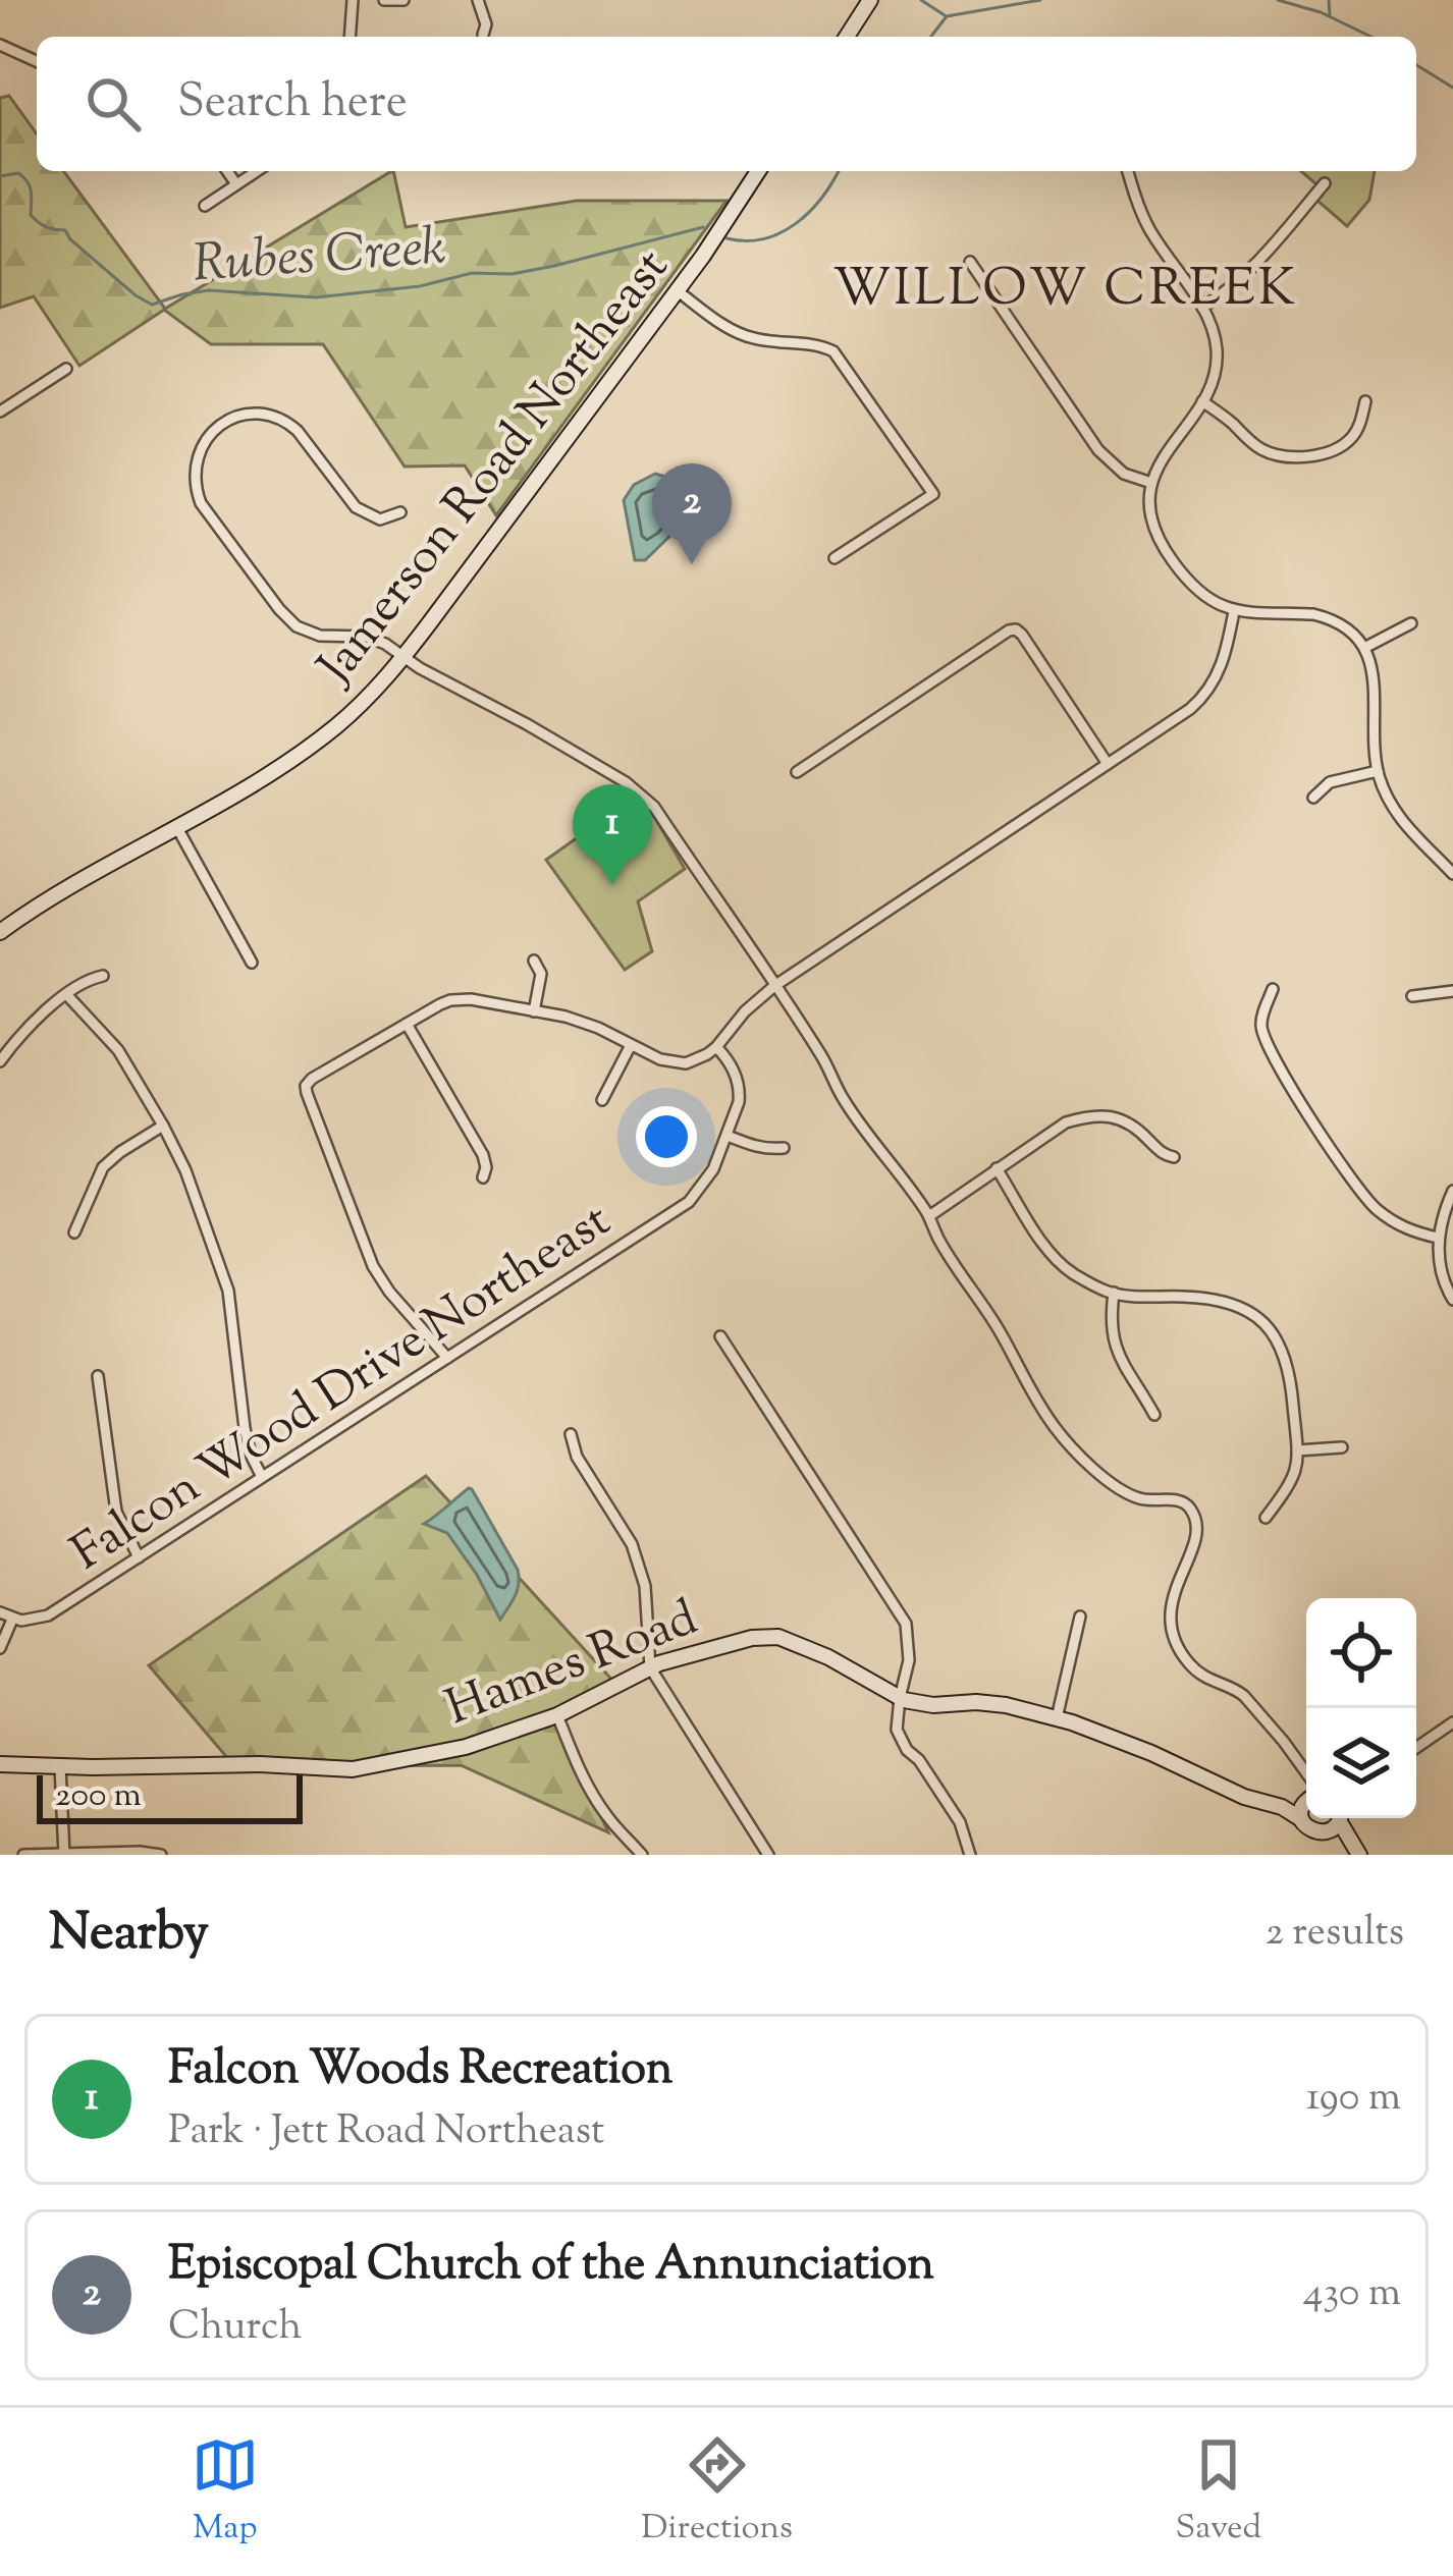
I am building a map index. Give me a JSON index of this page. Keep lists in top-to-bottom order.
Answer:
{
  "streets": {
    "street": ["Jamerson Road Northeast", "Falcon Wood Drive Northeast", "Hames Road"]
  },
  "districts": ["WILLOW CREEK"],
  "water": ["Rubes Creek"],
  "scale_bar": "200 m",
  "page": {
    "search": "Search here",
    "pins": ["2", "1"],
    "scale": "200 m",
    "heading": ["Nearby", "2 results"],
    "list": [
      {
        "mark": "1",
        "name": "Falcon Woods Recreation",
        "note": "Park · Jett Road Northeast",
        "value": "190 m"
      },
      {
        "mark": "2",
        "name": "Episcopal Church of the Annunciation",
        "note": "Church",
        "value": "430 m"
      }
    ],
    "nav": ["Map", "Directions", "Saved"]
  }
}
